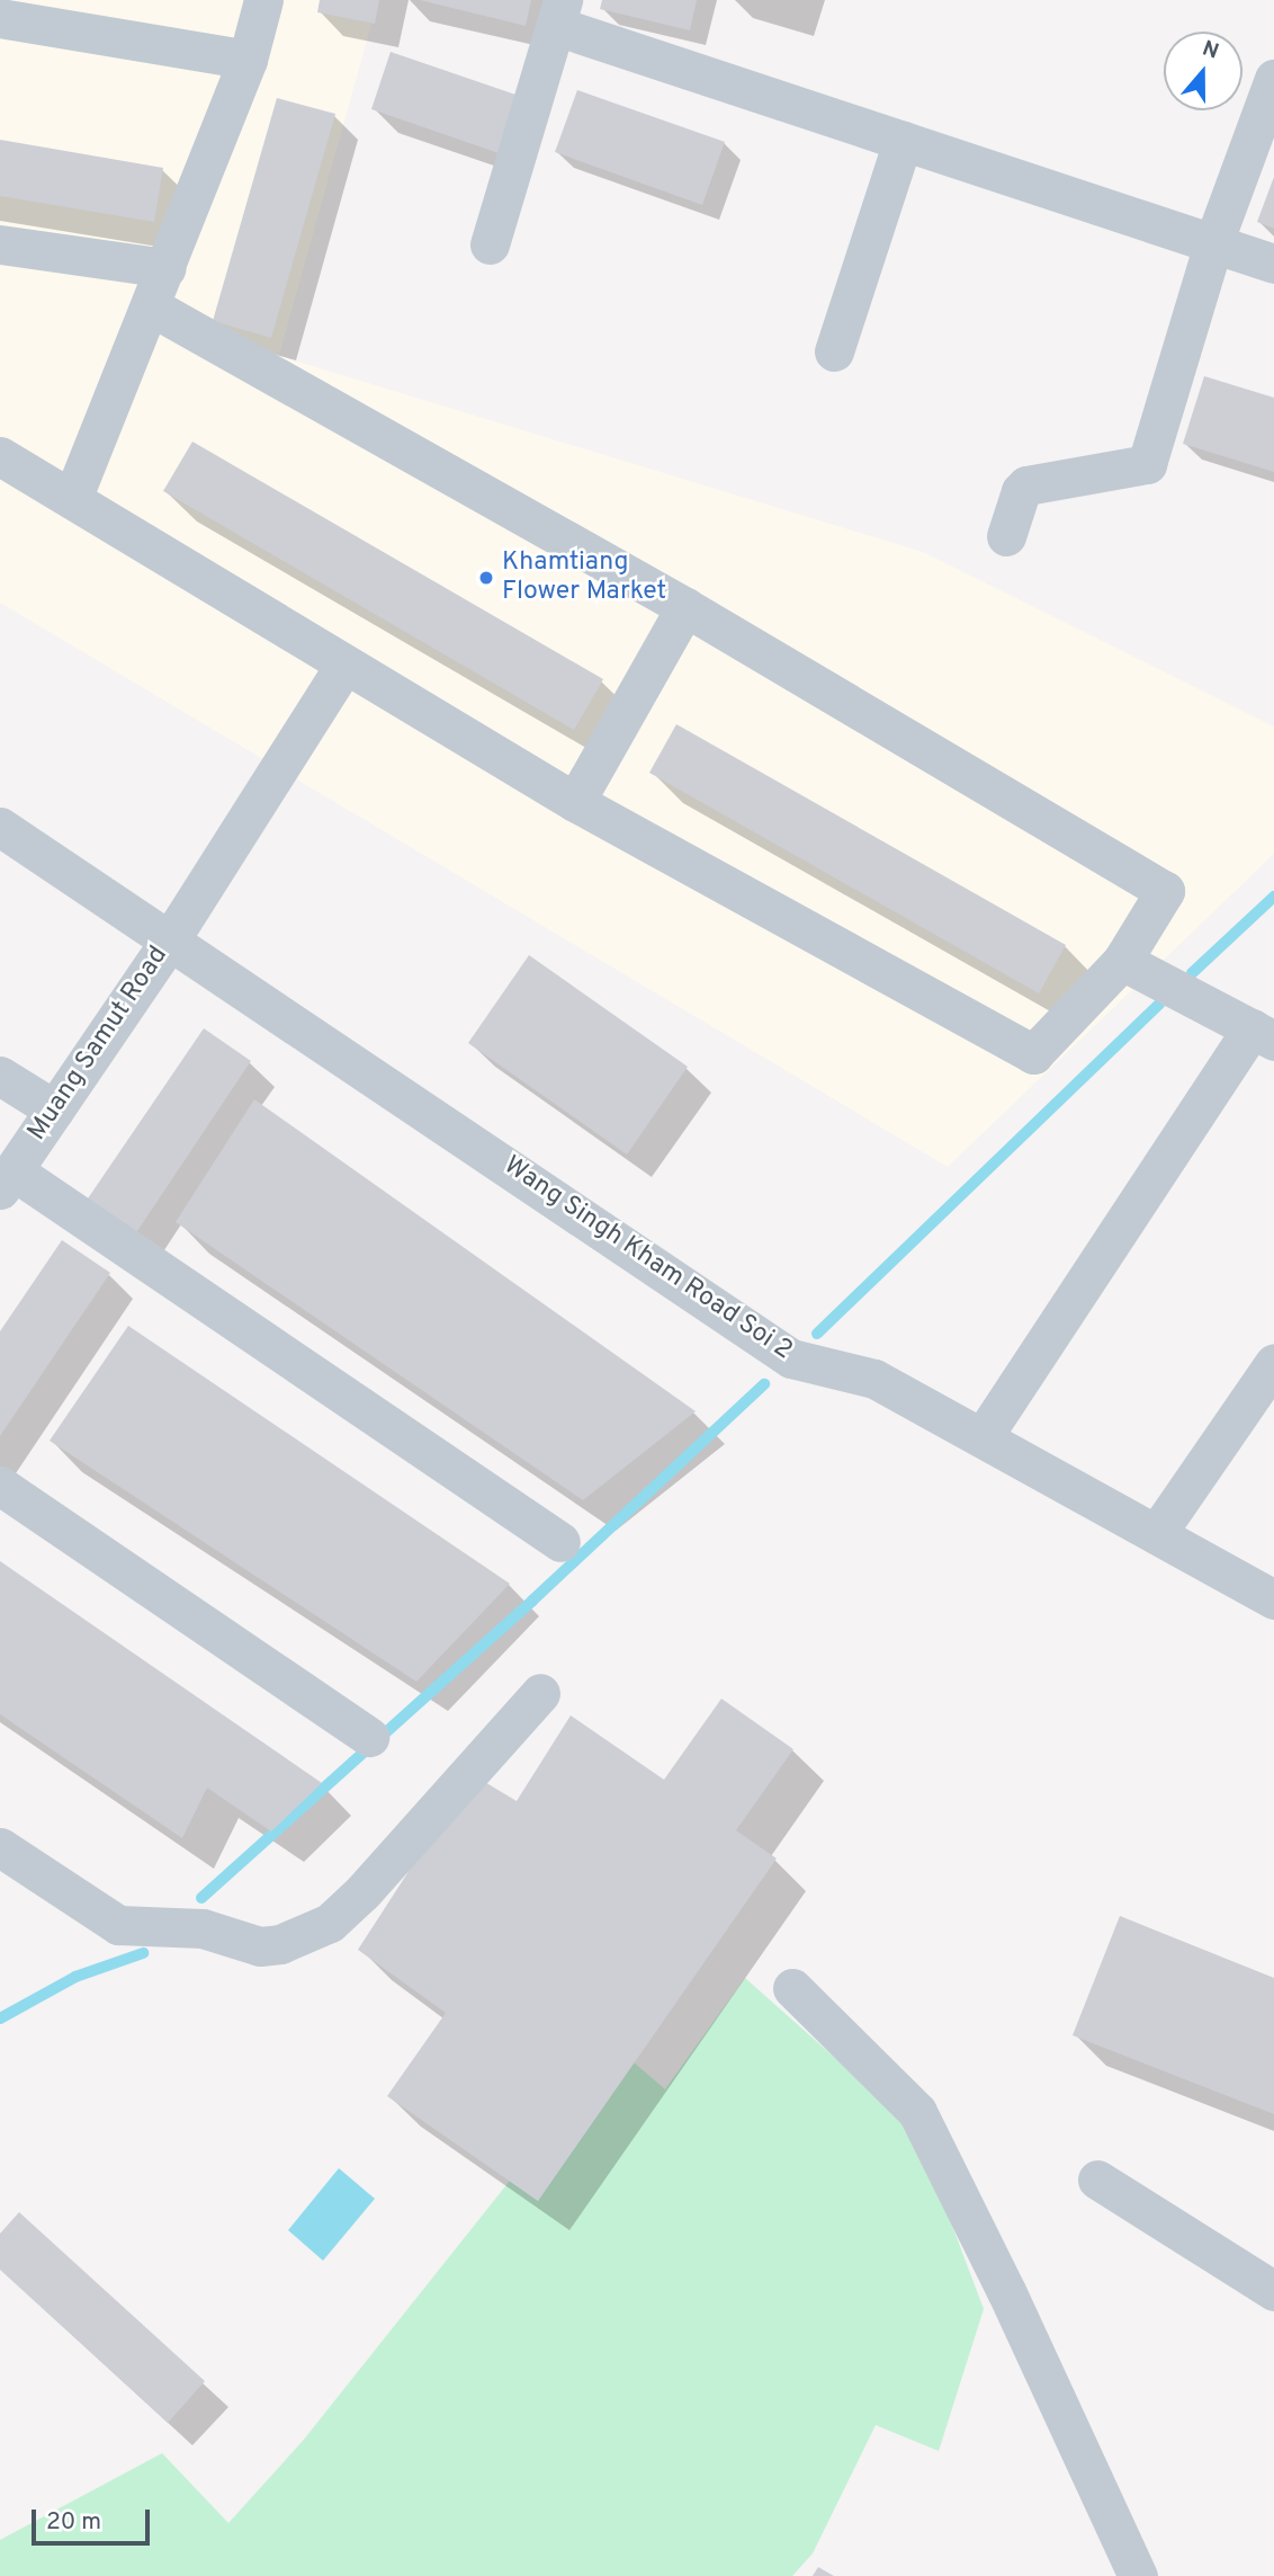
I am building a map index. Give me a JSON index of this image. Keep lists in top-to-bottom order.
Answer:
{
  "streets": {
    "street": ["Muang Samut Road", "Wang Singh Kham Road Soi 2"]
  },
  "crossings": [
    ["Muang Samut Road", "Wang Singh Kham Road Soi 2"]
  ],
  "places": ["Khamtiang Flower Market"],
  "scale_bar": "20 m",
  "north": "top"
}
